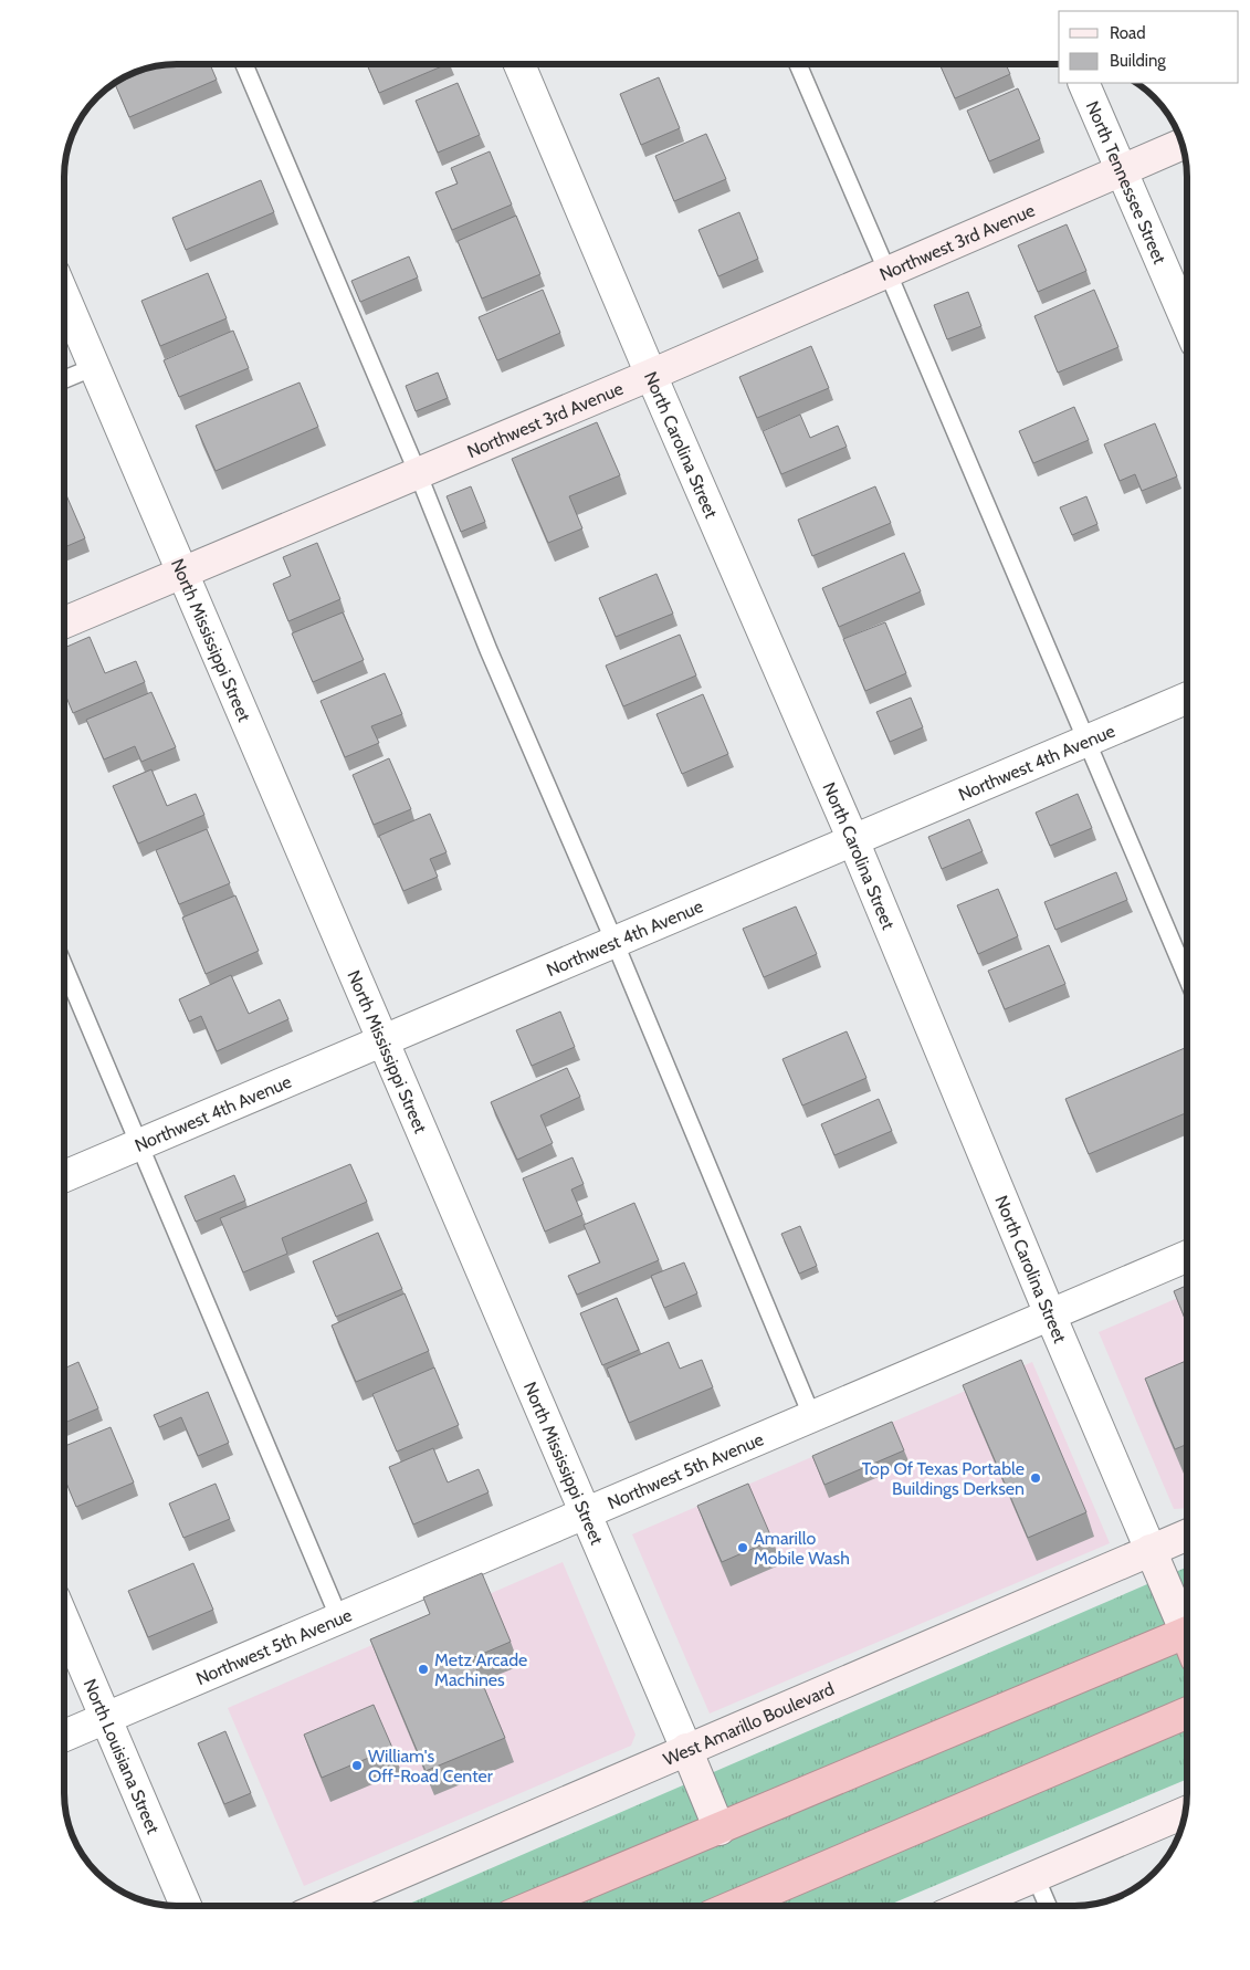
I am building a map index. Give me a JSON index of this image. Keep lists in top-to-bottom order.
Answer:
{
  "streets": {
    "street": [
      "North Tennessee Street",
      "Northwest 3rd Avenue",
      "North Carolina Street",
      "North Mississippi Street",
      "Northwest 4th Avenue",
      "Northwest 5th Avenue",
      "West Amarillo Boulevard",
      "North Louisiana Street"
    ]
  },
  "crossings": [
    ["North Tennessee Street", "Northwest 3rd Avenue"],
    ["Northwest 3rd Avenue", "North Carolina Street"],
    ["Northwest 3rd Avenue", "North Mississippi Street"],
    ["North Carolina Street", "Northwest 4th Avenue"],
    ["North Carolina Street", "Northwest 5th Avenue"],
    ["North Carolina Street", "West Amarillo Boulevard"],
    ["North Mississippi Street", "Northwest 4th Avenue"],
    ["North Mississippi Street", "Northwest 5th Avenue"],
    ["North Mississippi Street", "West Amarillo Boulevard"],
    ["Northwest 5th Avenue", "North Louisiana Street"]
  ],
  "places": [
    "Top Of Texas Portable Buildings Derksen",
    "Amarillo Mobile Wash",
    "Metz Arcade Machines",
    "William's Off-Road Center"
  ],
  "legend": ["Road", "Building"]
}
